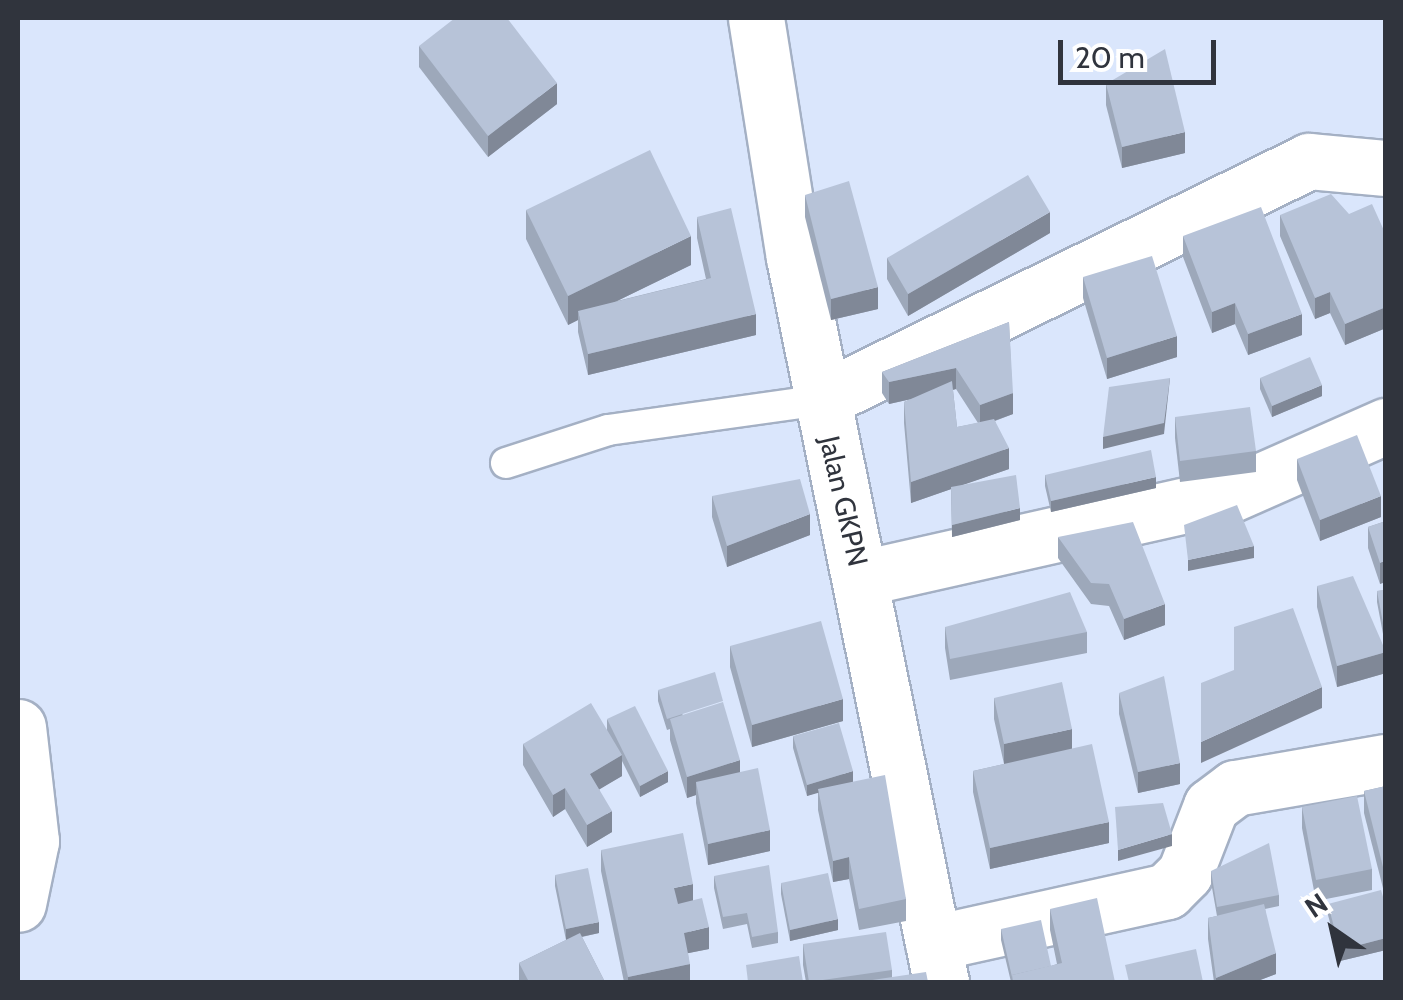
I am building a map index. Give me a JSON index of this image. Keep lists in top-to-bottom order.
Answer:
{
  "streets": {
    "street": ["Jalan GKPN"]
  },
  "scale_bar": "20 m",
  "north": "top left"
}
